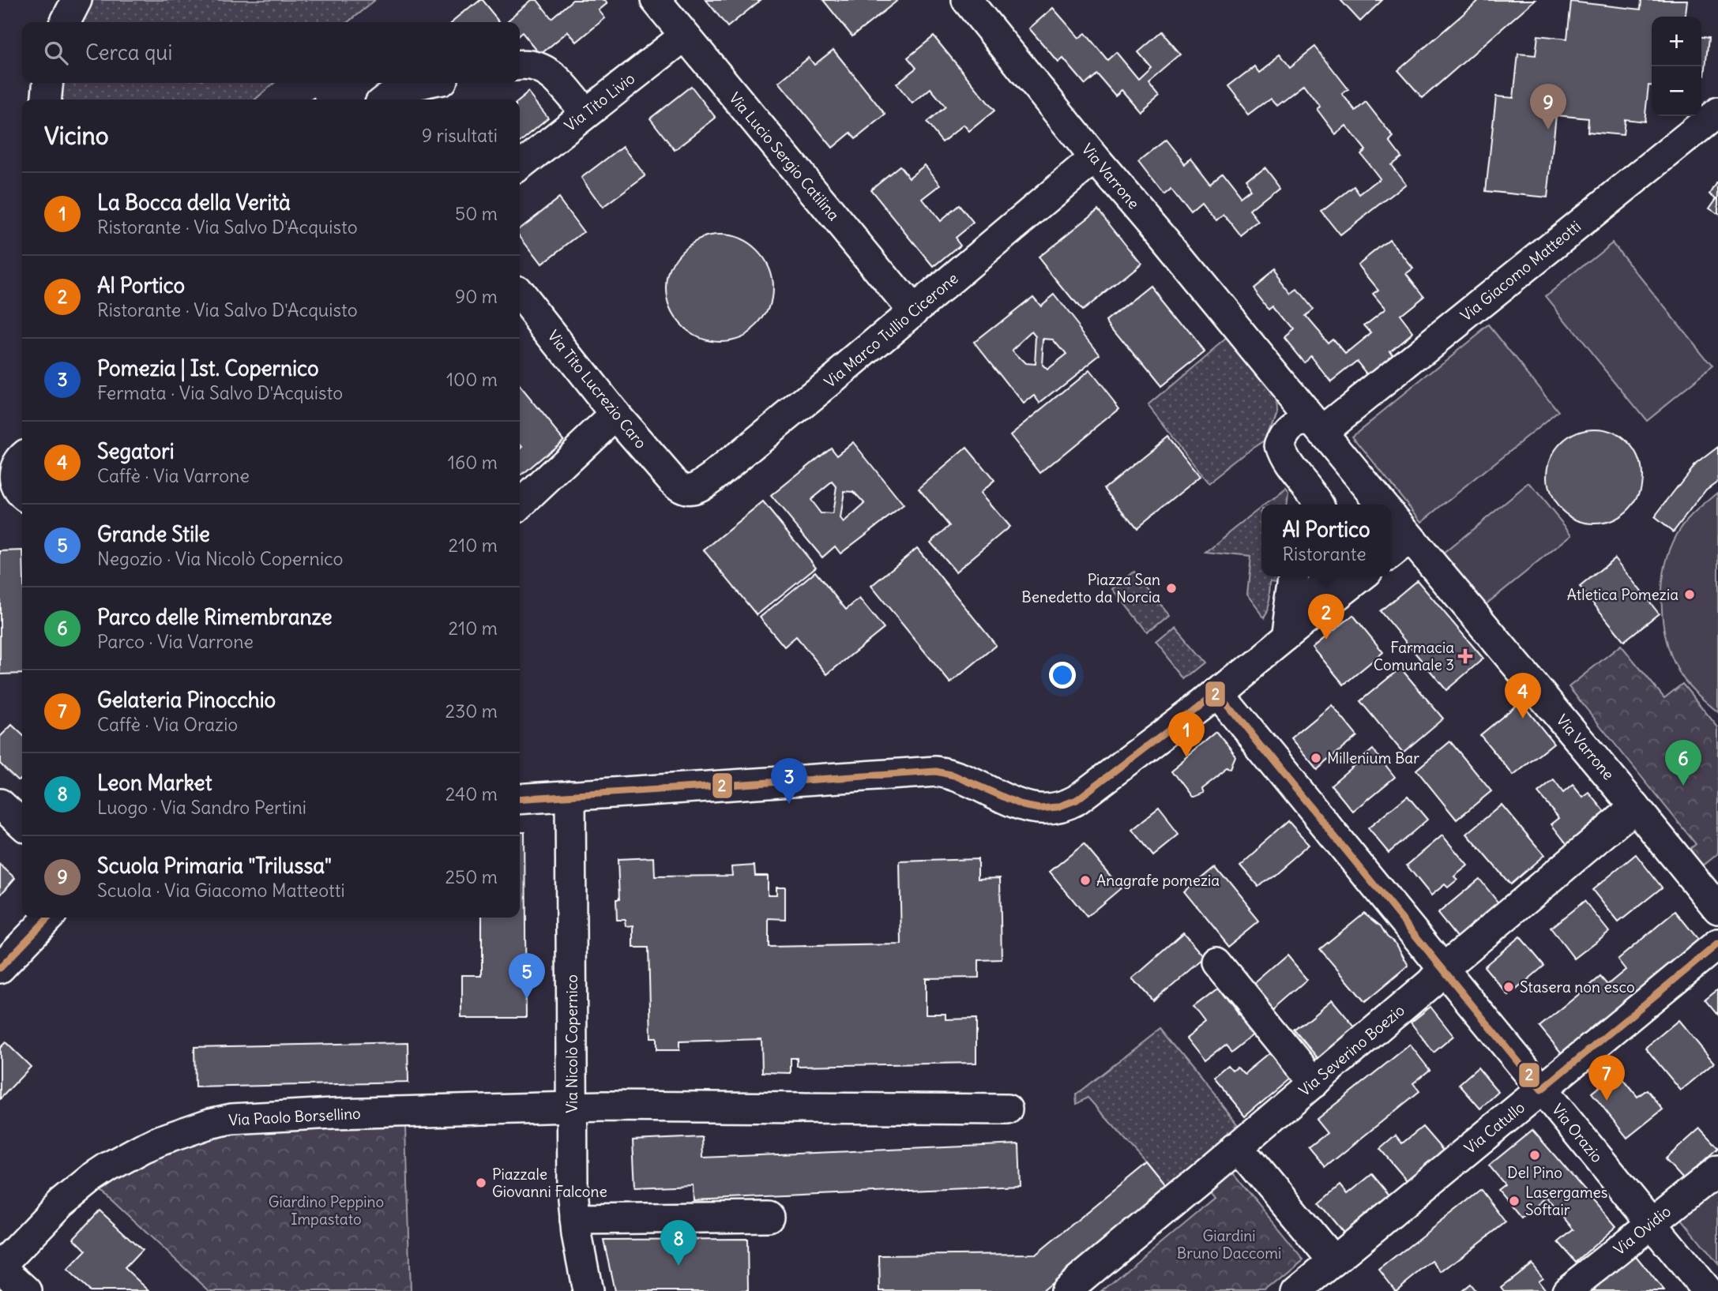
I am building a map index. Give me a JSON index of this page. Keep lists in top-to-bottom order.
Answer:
{
  "streets": {
    "street": [
      "Via Tito Livio",
      "Via Lucio Sergio Catilina",
      "Via Varrone",
      "Via Giacomo Matteotti",
      "Via Marco Tullio Cicerone",
      "Via Tito Lucrezio Caro",
      "Via Nicolò Copernico",
      "Via Severino Boezio",
      "Via Paolo Borsellino",
      "Via Catullo",
      "Via Orazio",
      "Via Ovidio"
    ]
  },
  "crossings": [
    ["Via Tito Livio", "Via Lucio Sergio Catilina"],
    ["Via Lucio Sergio Catilina", "Via Marco Tullio Cicerone"],
    ["Via Varrone", "Via Giacomo Matteotti"],
    ["Via Varrone", "Via Marco Tullio Cicerone"],
    ["Via Varrone", "Via Severino Boezio"],
    ["Via Marco Tullio Cicerone", "Via Tito Lucrezio Caro"],
    ["Via Nicolò Copernico", "Via Paolo Borsellino"],
    ["Via Severino Boezio", "Via Orazio"],
    ["Via Catullo", "Via Orazio"],
    ["Via Orazio", "Via Ovidio"]
  ],
  "parks": ["Giardino Peppino Impastato", "Giardini Bruno Daccomi"],
  "places": {
    "other": [
      "Piazza San Benedetto da Norcia",
      "Atletica Pomezia",
      "Millenium Bar",
      "Anagrafe pomezia",
      "Stasera non esco",
      "Del Pino",
      "Piazzale Giovanni Falcone",
      "Lasergames Softair"
    ],
    "health": ["Farmacia Comunale 3"]
  },
  "lines": ["transit line 2"],
  "page": {
    "map_buttons": ["+", "−"],
    "search": "Cerca qui",
    "pins": [
      "9",
      "2",
      "4",
      "1",
      "6",
      "3",
      "5",
      "7",
      "8"
    ],
    "heading": ["Vicino", "9 risultati"],
    "list": [
      {
        "mark": "1",
        "name": "La Bocca della Verità",
        "note": "Ristorante · Via Salvo D'Acquisto",
        "value": "50 m"
      },
      {
        "mark": "2",
        "name": "Al Portico",
        "note": "Ristorante · Via Salvo D'Acquisto",
        "value": "90 m"
      },
      {
        "mark": "3",
        "name": "Pomezia | Ist. Copernico",
        "note": "Fermata · Via Salvo D'Acquisto",
        "value": "100 m"
      },
      {
        "mark": "4",
        "name": "Segatori",
        "note": "Caffè · Via Varrone",
        "value": "160 m"
      },
      {
        "mark": "5",
        "name": "Grande Stile",
        "note": "Negozio · Via Nicolò Copernico",
        "value": "210 m"
      },
      {
        "mark": "6",
        "name": "Parco delle Rimembranze",
        "note": "Parco · Via Varrone",
        "value": "210 m"
      },
      {
        "mark": "7",
        "name": "Gelateria Pinocchio",
        "note": "Caffè · Via Orazio",
        "value": "230 m"
      },
      {
        "mark": "8",
        "name": "Leon Market",
        "note": "Luogo · Via Sandro Pertini",
        "value": "240 m"
      },
      {
        "mark": "9",
        "name": "Scuola Primaria \"Trilussa\"",
        "note": "Scuola · Via Giacomo Matteotti",
        "value": "250 m"
      }
    ],
    "popup": ["Al Portico", "Ristorante"]
  }
}
